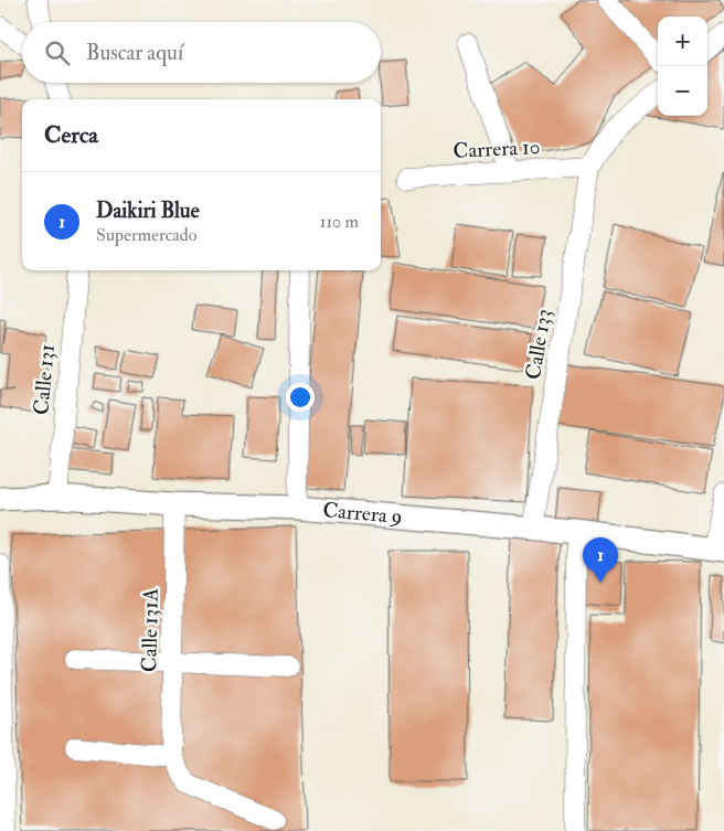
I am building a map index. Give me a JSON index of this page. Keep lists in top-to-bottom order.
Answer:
{
  "streets": {
    "street": [
      "Carrera 10",
      "Calle 133",
      "Calle 131",
      "Carrera 9",
      "Calle 131A"
    ]
  },
  "crossings": [
    ["Carrera 10", "Calle 133"],
    ["Calle 133", "Carrera 9"],
    ["Calle 131", "Carrera 9"],
    ["Carrera 9", "Calle 131A"]
  ],
  "page": {
    "map_buttons": ["+", "−"],
    "search": "Buscar aquí",
    "heading": "Cerca",
    "list": [
      {
        "mark": "1",
        "name": "Daikiri Blue",
        "note": "Supermercado",
        "value": "110 m"
      }
    ],
    "pins": "1"
  }
}
